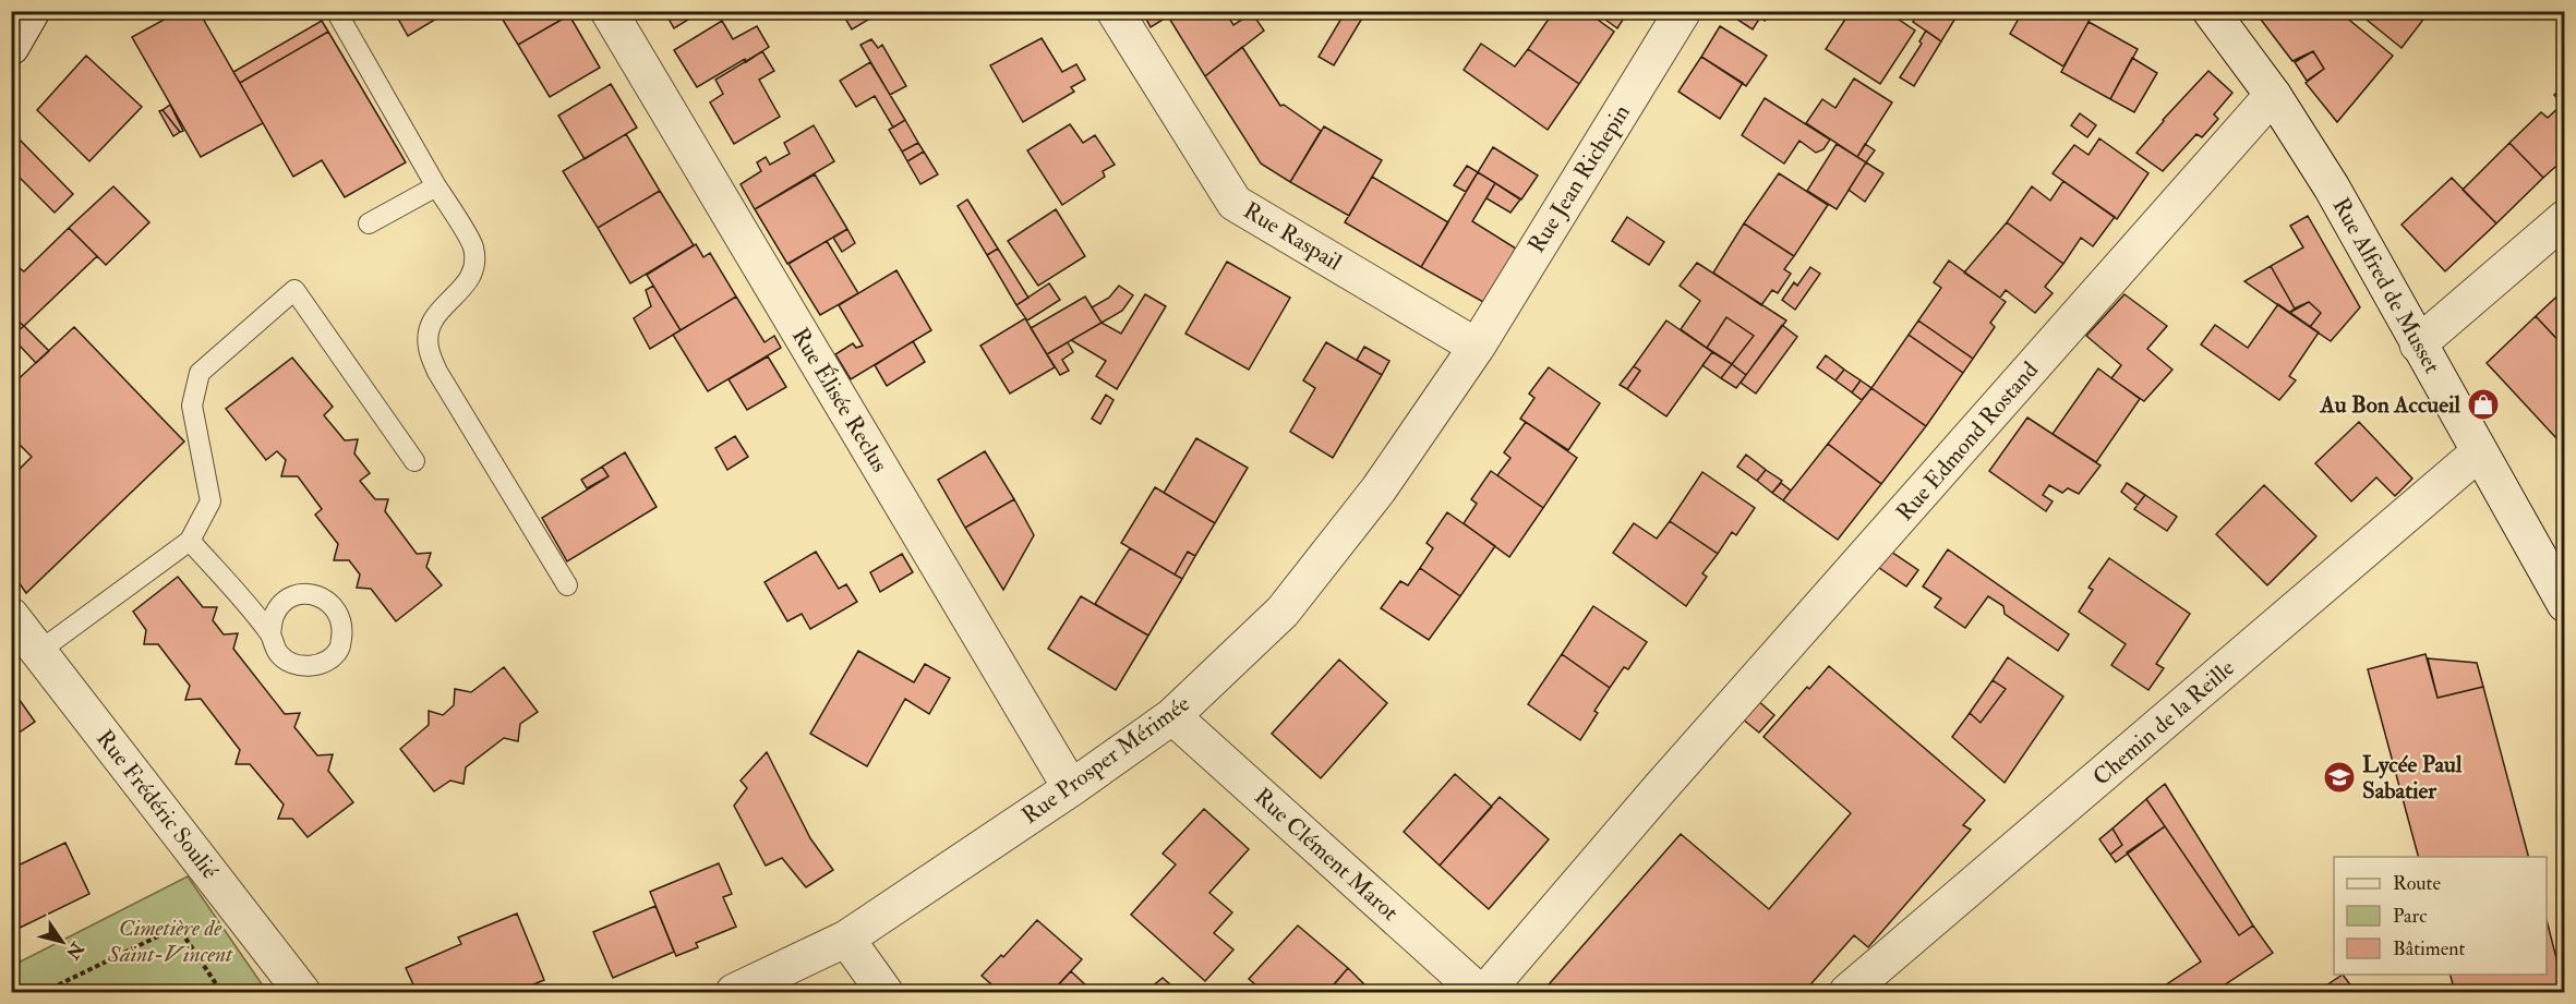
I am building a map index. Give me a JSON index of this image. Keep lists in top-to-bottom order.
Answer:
{
  "streets": {
    "street": [
      "Rue Jean Richepin",
      "Rue Raspail",
      "Rue Alfred de Musset",
      "Rue Élisée Reclus",
      "Rue Edmond Rostand",
      "Chemin de la Reille",
      "Rue Prosper Mérimée",
      "Rue Frédéric Soulié",
      "Rue Clément Marot"
    ]
  },
  "crossings": [
    ["Rue Jean Richepin", "Rue Raspail"],
    ["Rue Jean Richepin", "Rue Prosper Mérimée"],
    ["Rue Raspail", "Rue Prosper Mérimée"],
    ["Rue Alfred de Musset", "Rue Edmond Rostand"],
    ["Rue Alfred de Musset", "Chemin de la Reille"],
    ["Rue Élisée Reclus", "Rue Prosper Mérimée"],
    ["Rue Prosper Mérimée", "Rue Clément Marot"]
  ],
  "parks": ["Cimetière de Saint-Vincent"],
  "places": {
    "shop": ["Au Bon Accueil"],
    "school or university": ["Lycée Paul Sabatier"]
  },
  "legend": ["Route", "Parc", "Bâtiment"],
  "north": "bottom right"
}
